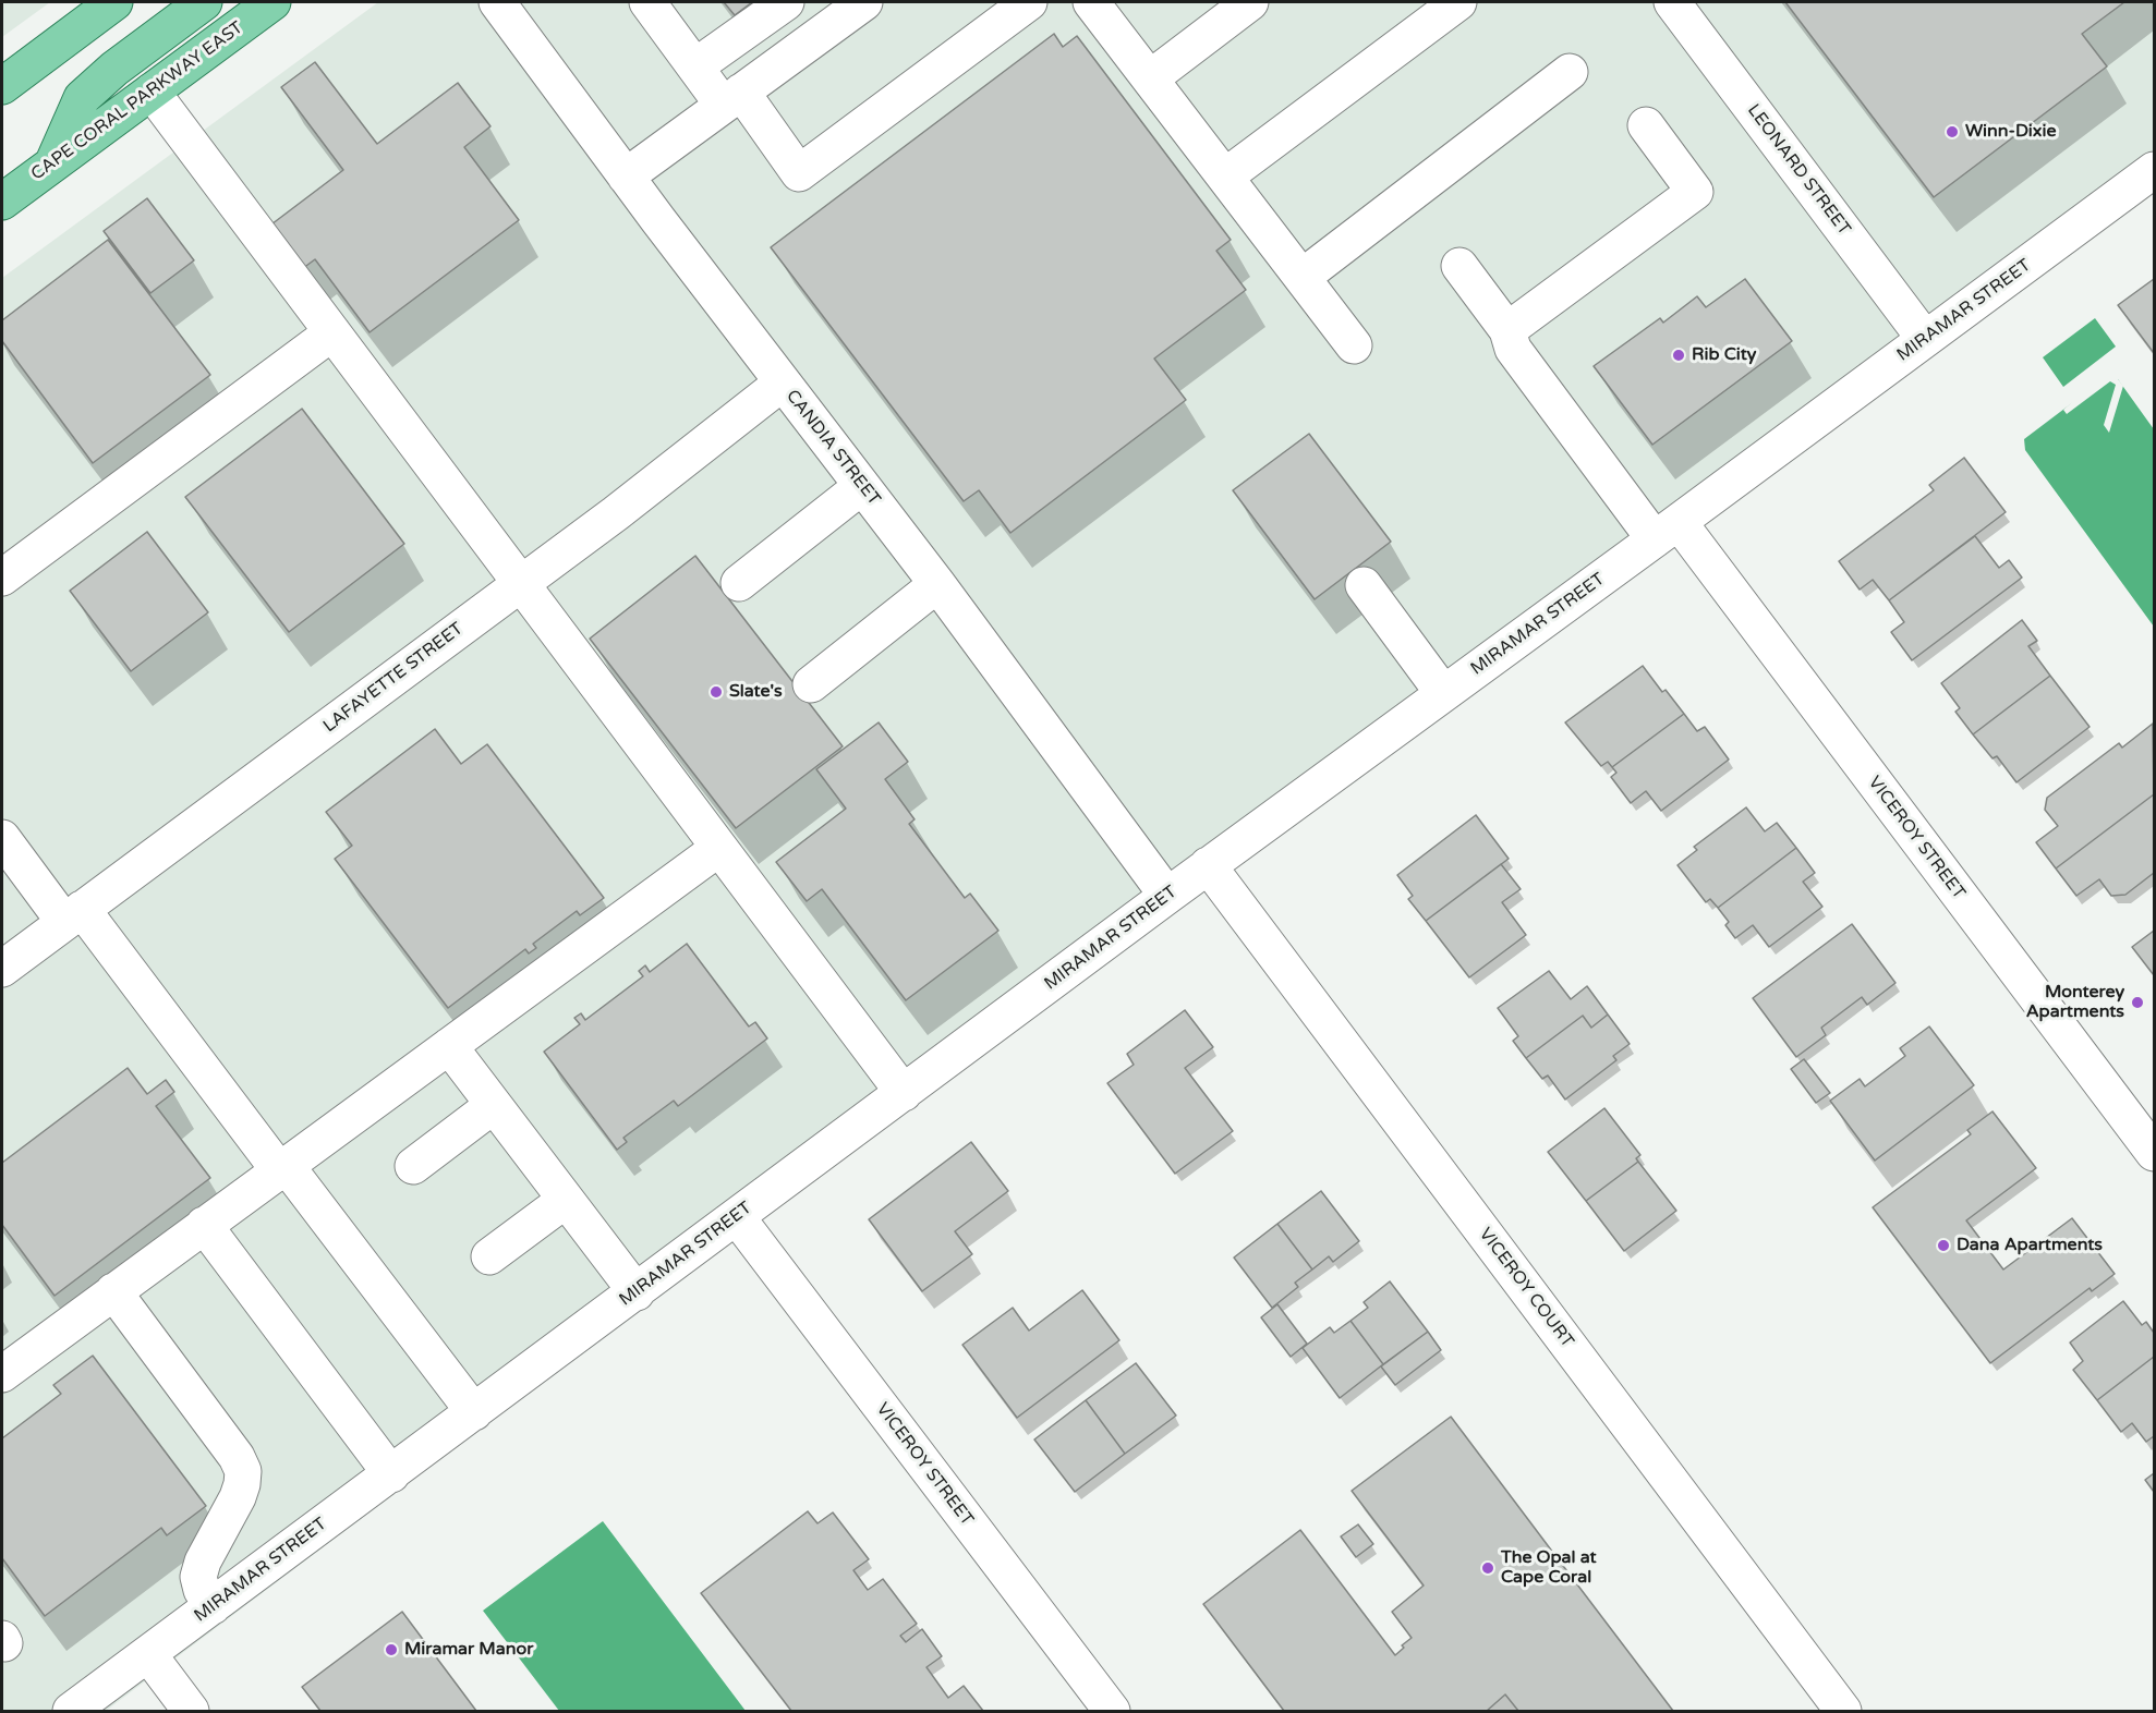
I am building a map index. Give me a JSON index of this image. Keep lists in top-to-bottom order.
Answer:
{
  "streets": {
    "main road": ["CAPE CORAL PARKWAY EAST"],
    "street": [
      "LEONARD STREET",
      "MIRAMAR STREET",
      "CANDIA STREET",
      "LAFAYETTE STREET",
      "VICEROY STREET",
      "VICEROY COURT"
    ]
  },
  "crossings": [
    ["LEONARD STREET", "MIRAMAR STREET"],
    ["MIRAMAR STREET", "CANDIA STREET"],
    ["MIRAMAR STREET", "VICEROY STREET"],
    ["MIRAMAR STREET", "VICEROY COURT"],
    ["CANDIA STREET", "LAFAYETTE STREET"]
  ],
  "places": [
    "Winn-Dixie",
    "Rib City",
    "Slate's",
    "Monterey Apartments",
    "Dana Apartments",
    "The Opal at Cape Coral",
    "Miramar Manor"
  ]
}
